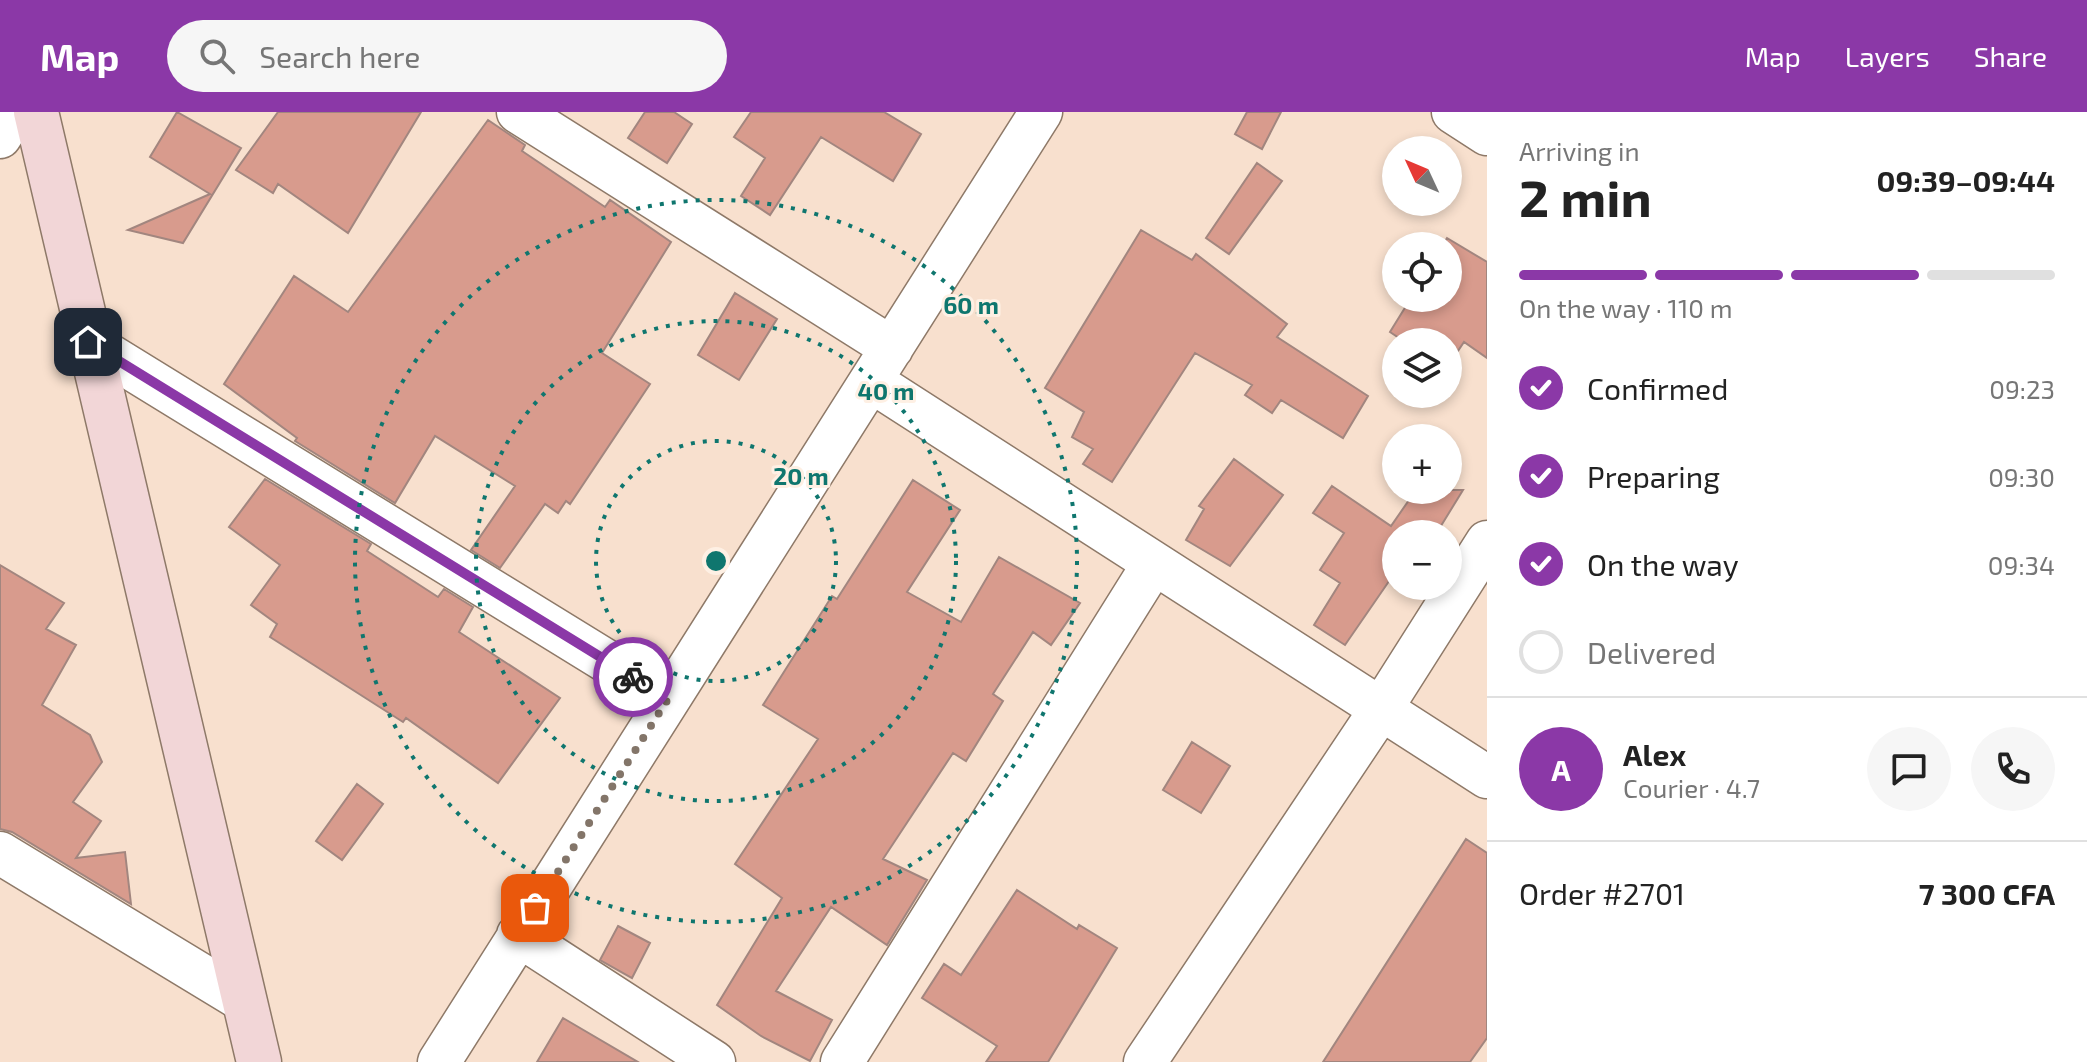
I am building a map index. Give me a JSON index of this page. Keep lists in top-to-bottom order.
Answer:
{
  "north": "top left",
  "page": {
    "header": "Map",
    "search": "Search here",
    "nav": ["Map", "Layers", "Share"],
    "heading": ["2 min", "Arriving in", "09:39–09:44"],
    "panel": [
      "Alex",
      "Courier · 4.7",
      "Order #2701",
      "7 300 CFA"
    ],
    "map_buttons": ["+", "−"],
    "bar": "On the way · 110 m",
    "list": [
      ["Confirmed", "09:23"],
      ["Preparing", "09:30"],
      ["On the way", "09:34"],
      "Delivered"
    ],
    "round": "A"
  },
  "rings": ["60 m", "40 m", "20 m"]
}
